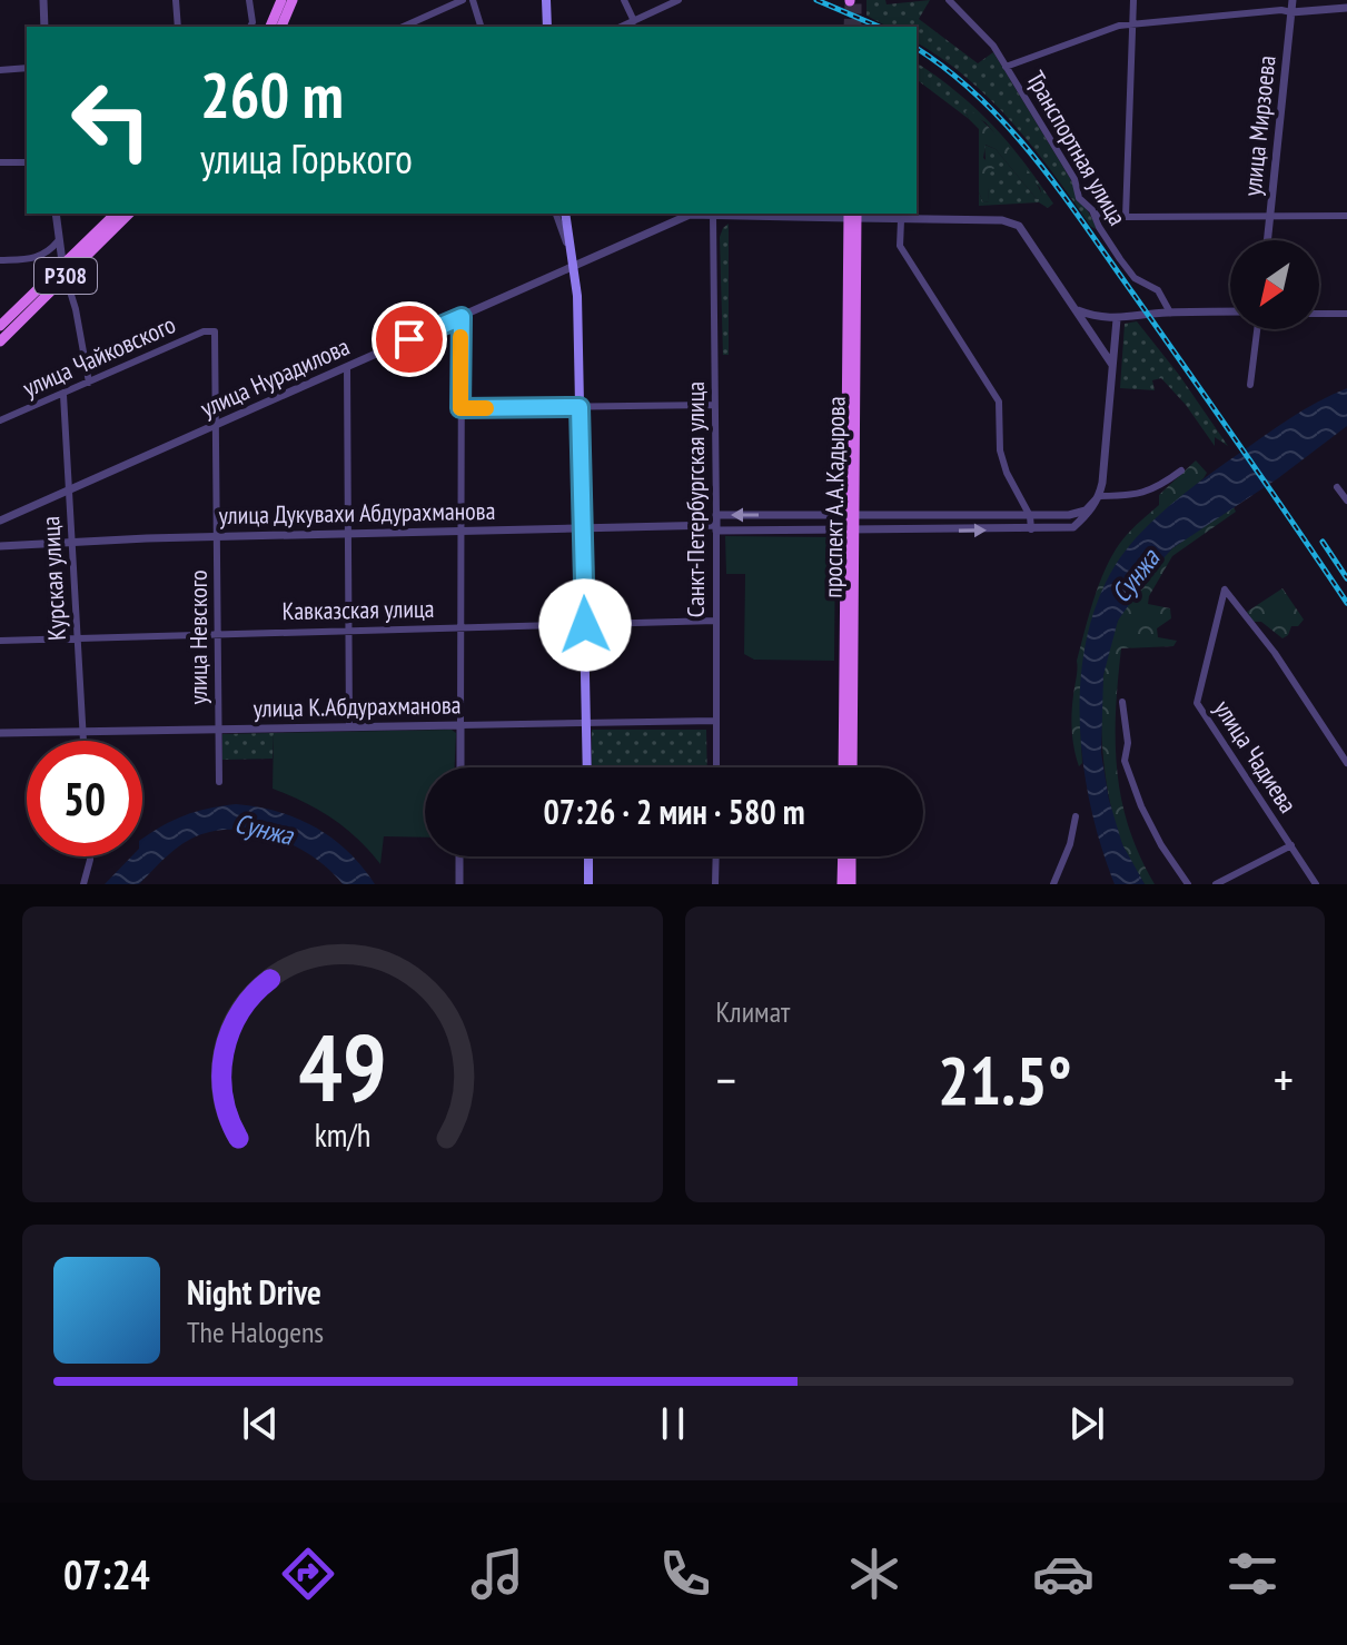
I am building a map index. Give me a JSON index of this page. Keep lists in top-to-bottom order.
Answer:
{
  "streets": {
    "main road": ["P308", "проспект А.А.Кадырова"],
    "street": [
      "улица Мирзоева",
      "Транспортная улица",
      "улица Чайковского",
      "улица Нурадилова",
      "Санкт-Петербургская улица",
      "улица Дукувахи Абдурахманова",
      "Курская улица",
      "Кавказская улица",
      "улица Невского",
      "улица К.Абдурахманова",
      "улица Чадиева"
    ]
  },
  "crossings": [
    ["улица Чайковского", "Курская улица"],
    ["улица Чайковского", "улица Невского"],
    ["улица Нурадилова", "проспект А.А.Кадырова"],
    ["улица Нурадилова", "Санкт-Петербургская улица"],
    ["улица Нурадилова", "Курская улица"],
    ["улица Нурадилова", "улица Невского"],
    ["проспект А.А.Кадырова", "улица Дукувахи Абдурахманова"],
    ["Санкт-Петербургская улица", "улица Дукувахи Абдурахманова"],
    ["Санкт-Петербургская улица", "Кавказская улица"],
    ["Санкт-Петербургская улица", "улица К.Абдурахманова"],
    ["улица Дукувахи Абдурахманова", "Курская улица"],
    ["улица Дукувахи Абдурахманова", "улица Невского"],
    ["Курская улица", "Кавказская улица"],
    ["Курская улица", "улица К.Абдурахманова"],
    ["Кавказская улица", "улица Невского"],
    ["улица Невского", "улица К.Абдурахманова"]
  ],
  "water": ["Сунжа"],
  "north": "bottom left",
  "page": {
    "turn": ["260 m", "улица Горького"],
    "limit": "50",
    "trip": "07:26 · 2 мин · 580 m",
    "tile": "Климат",
    "heat": ["−", "21.5°", "+"],
    "song": ["Night Drive", "The Halogens"],
    "tabs": "07:24",
    "gauge": ["49", "km/h"]
  }
}
